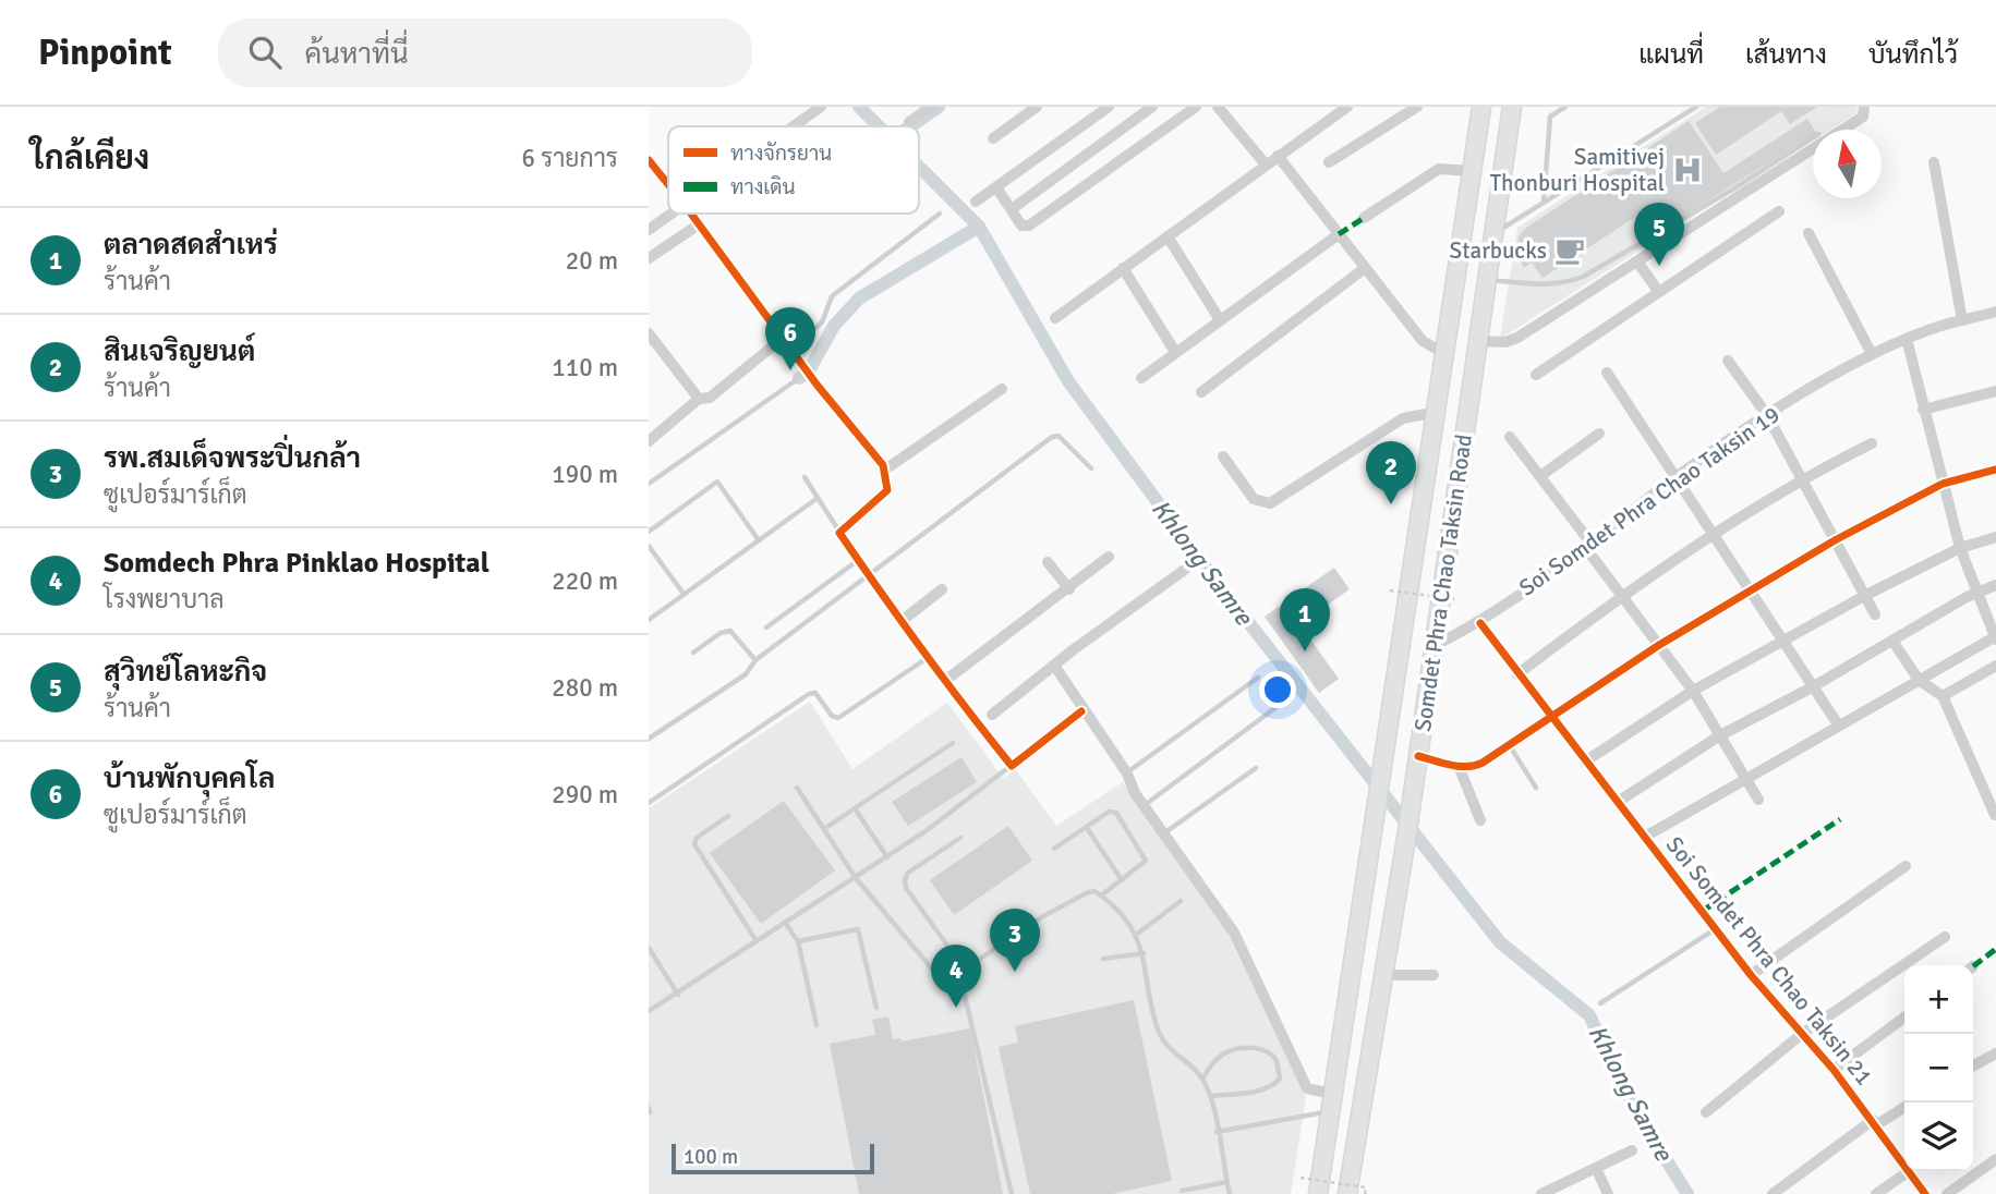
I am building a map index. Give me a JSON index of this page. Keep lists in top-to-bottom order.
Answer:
{
  "streets": {
    "main road": ["Somdet Phra Chao Taksin Road"],
    "street": ["Soi Somdet Phra Chao Taksin 19", "Soi Somdet Phra Chao Taksin 21"]
  },
  "crossings": [
    ["Soi Somdet Phra Chao Taksin 19", "Somdet Phra Chao Taksin Road"],
    ["Soi Somdet Phra Chao Taksin 19", "Soi Somdet Phra Chao Taksin 21"]
  ],
  "water": ["Khlong Samre"],
  "places": {
    "hospital": ["Samitivej Thonburi Hospital"],
    "cafe": ["Starbucks"]
  },
  "legend": ["ทางจักรยาน", "ทางเดิน"],
  "scale_bar": "100 m",
  "north": "top",
  "page": {
    "header": "Pinpoint",
    "search": "ค้นหาที่นี่",
    "nav": ["แผนที่", "เส้นทาง", "บันทึกไว้"],
    "heading": ["ใกล้เคียง", "6 รายการ"],
    "pins": [
      "5",
      "6",
      "2",
      "1",
      "3",
      "4"
    ],
    "list": [
      {
        "mark": "1",
        "name": "ตลาดสดสำเหร่",
        "note": "ร้านค้า",
        "value": "20 m"
      },
      {
        "mark": "2",
        "name": "สินเจริญยนต์",
        "note": "ร้านค้า",
        "value": "110 m"
      },
      {
        "mark": "3",
        "name": "รพ.สมเด็จพระปิ่นกล้า",
        "note": "ซูเปอร์มาร์เก็ต",
        "value": "190 m"
      },
      {
        "mark": "4",
        "name": "Somdech Phra Pinklao Hospital",
        "note": "โรงพยาบาล",
        "value": "220 m"
      },
      {
        "mark": "5",
        "name": "สุวิทย์โลหะกิจ",
        "note": "ร้านค้า",
        "value": "280 m"
      },
      {
        "mark": "6",
        "name": "บ้านพักบุคคโล",
        "note": "ซูเปอร์มาร์เก็ต",
        "value": "290 m"
      }
    ],
    "map_buttons": ["+", "−"],
    "scale": "100 m"
  }
}
